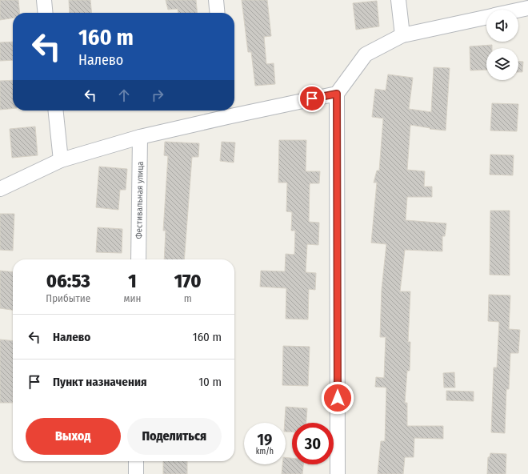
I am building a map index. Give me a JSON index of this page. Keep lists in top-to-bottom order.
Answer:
{
  "streets": {
    "street": ["Фестивальная улица"]
  },
  "page": {
    "turn": ["160 m", "Налево"],
    "eta": [
      "06:53",
      "Прибытие",
      "1",
      "мин",
      "170",
      "m"
    ],
    "list": [
      {
        "name": "Налево",
        "value": "160 m"
      },
      {
        "name": "Пункт назначения",
        "value": "10 m"
      }
    ],
    "buttons": ["Выход", "Поделиться"],
    "speed": "19 km/h",
    "limit": "30"
  }
}
